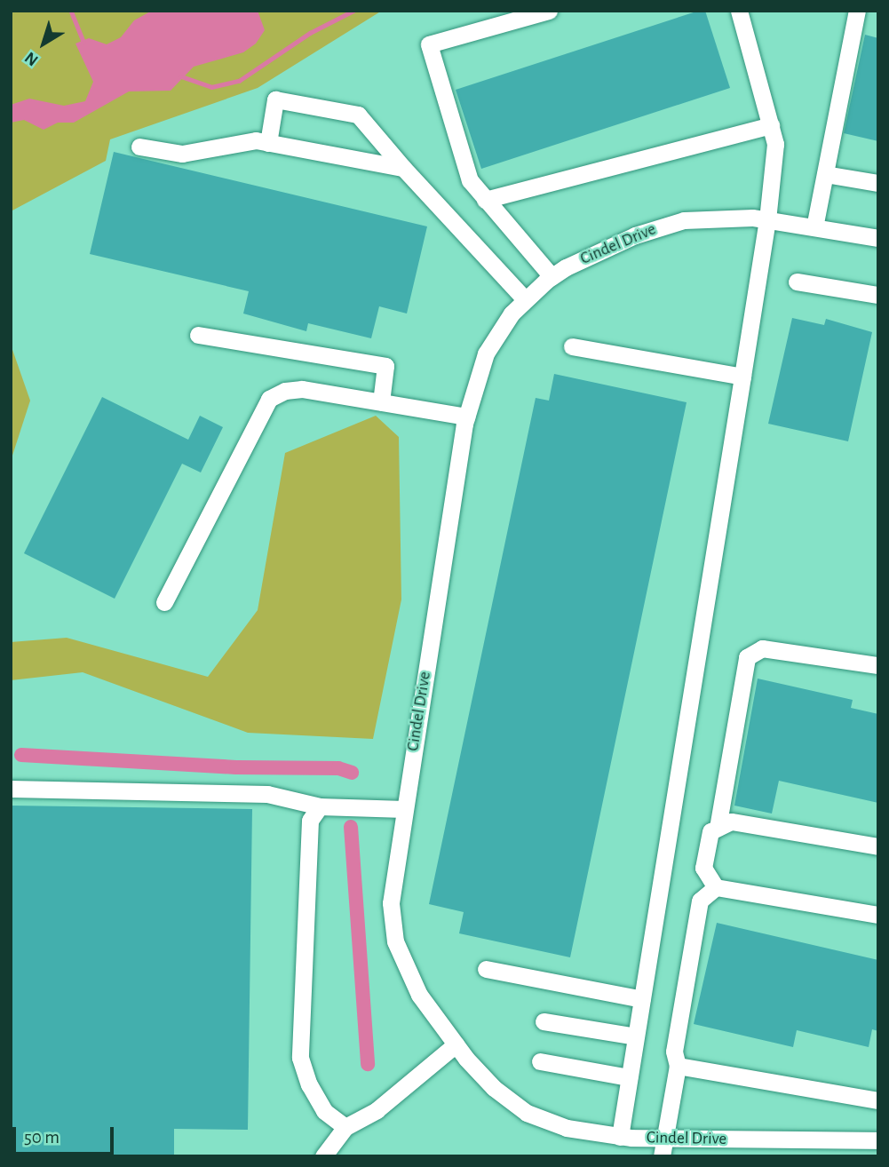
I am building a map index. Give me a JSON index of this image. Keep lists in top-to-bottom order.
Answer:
{
  "streets": {
    "street": ["Cindel Drive"]
  },
  "scale_bar": "50 m",
  "north": "bottom left"
}
